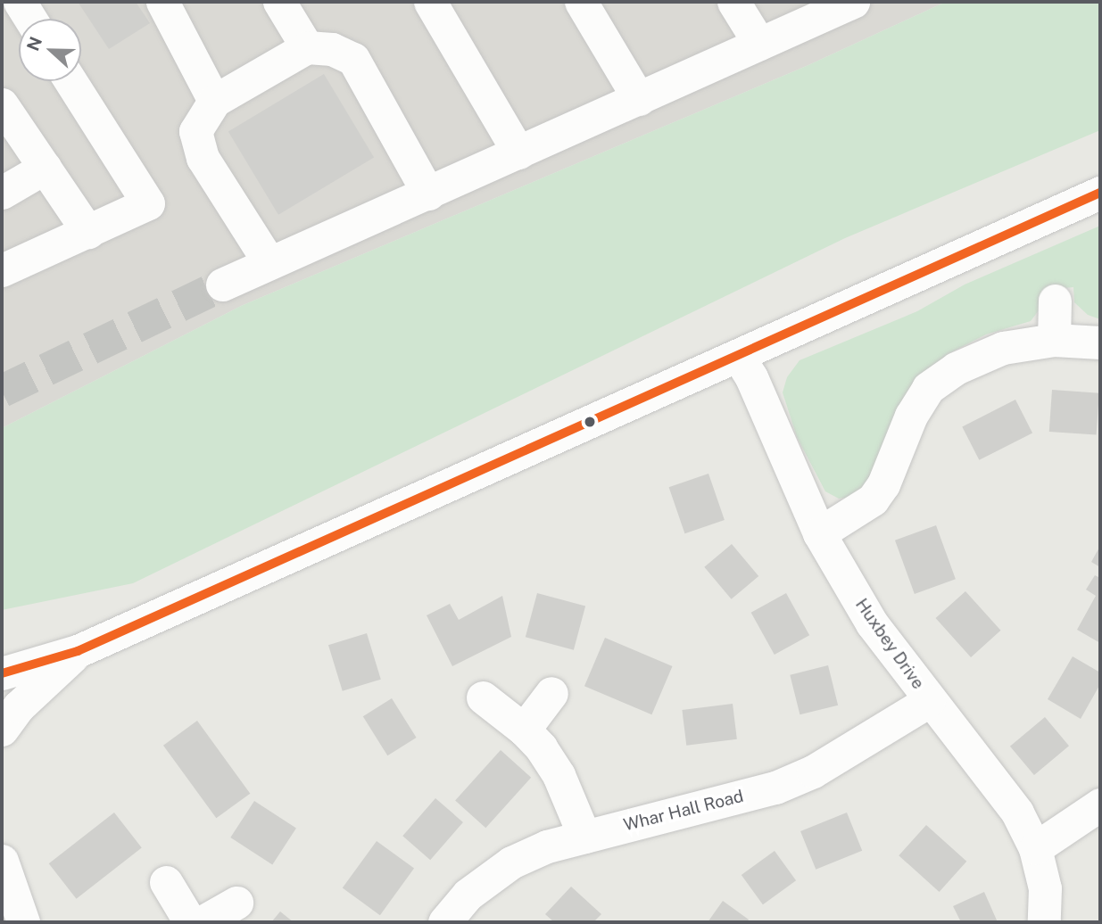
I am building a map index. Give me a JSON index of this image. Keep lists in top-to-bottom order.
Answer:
{
  "streets": {
    "street": ["Huxbey Drive", "Whar Hall Road"]
  },
  "crossings": [
    ["Huxbey Drive", "Whar Hall Road"]
  ],
  "north": "left"
}
